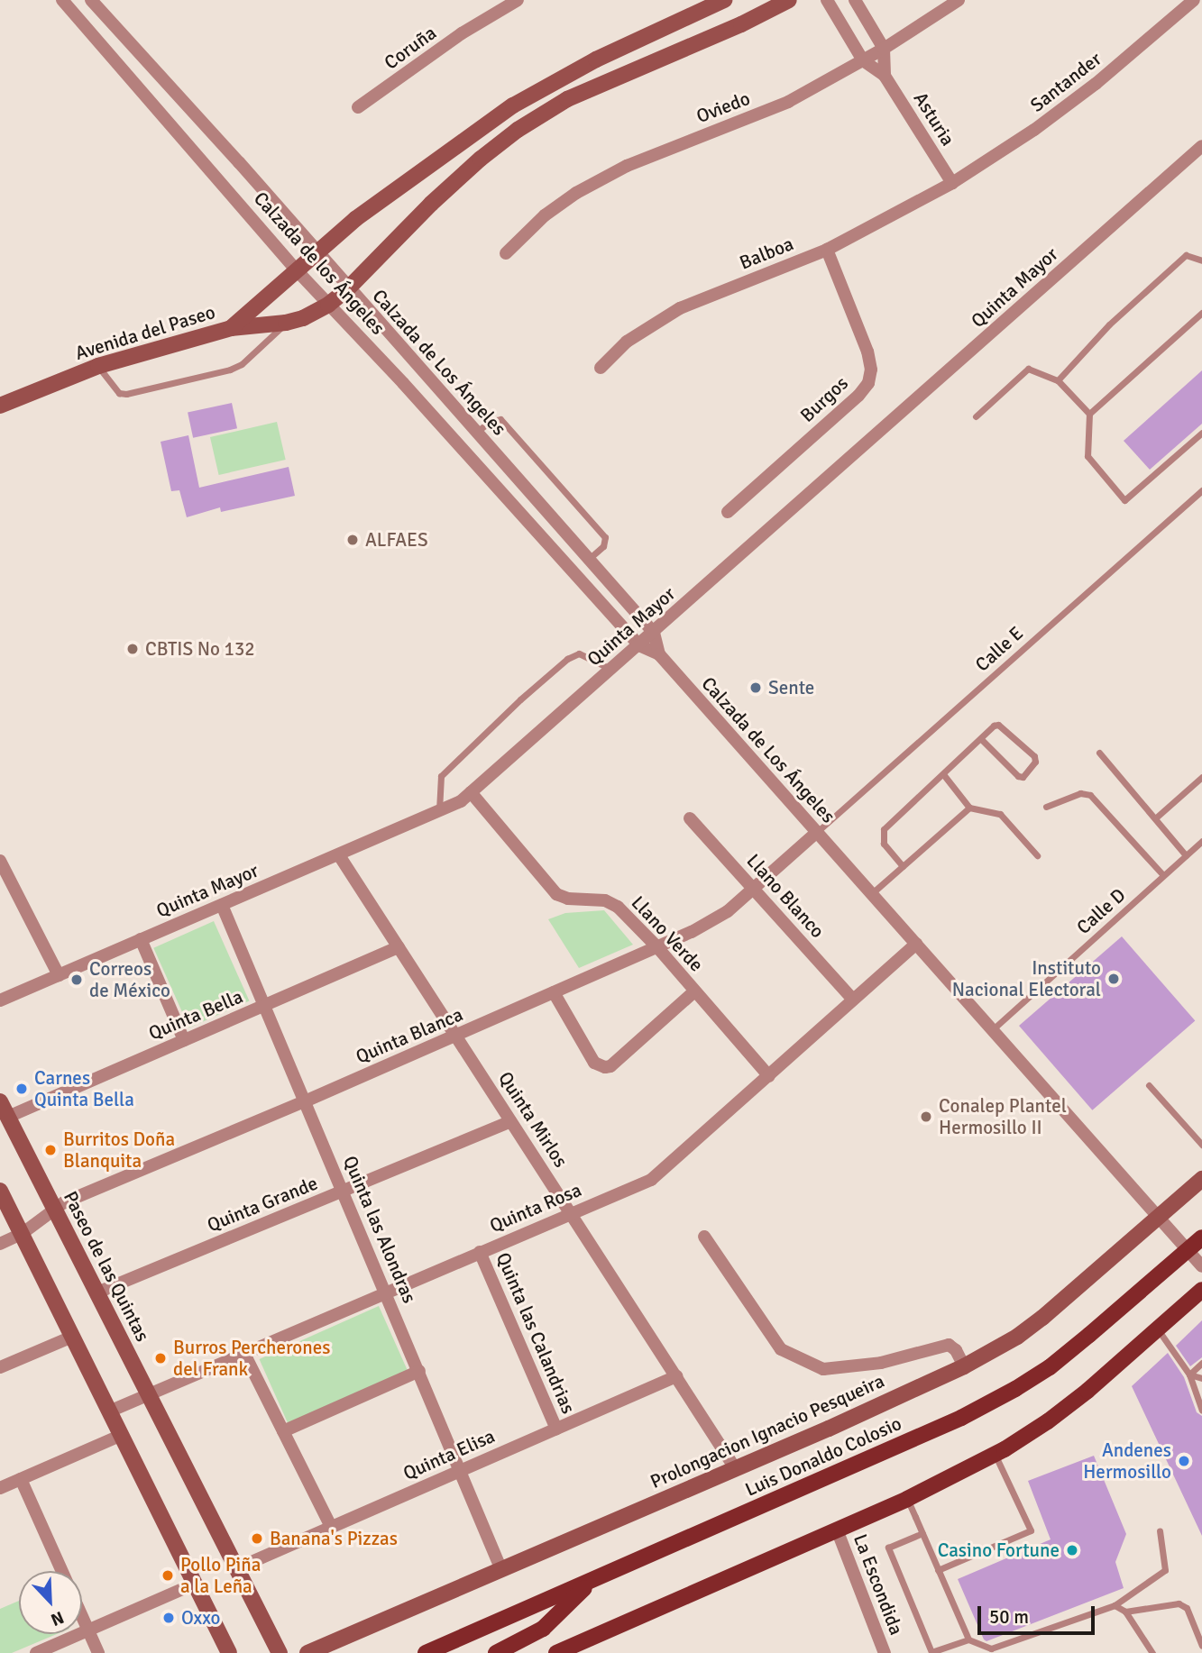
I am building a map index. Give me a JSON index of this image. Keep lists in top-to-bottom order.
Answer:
{
  "streets": {
    "main road": ["Luis Donaldo Colosio"],
    "street": [
      "Coruña",
      "Santander",
      "Oviedo",
      "Asturia",
      "Balboa",
      "Calzada de los Ángeles",
      "Quinta Mayor",
      "Avenida del Paseo",
      "Calzada de Los Ángeles",
      "Burgos",
      "Llano Blanco",
      "Llano Verde",
      "Quinta Bella",
      "Quinta Blanca",
      "Quinta Mirlos",
      "Quinta Grande",
      "Quinta Rosa",
      "Quinta las Alondras",
      "Paseo de las Quintas",
      "Quinta las Calandrias",
      "Prolongacion Ignacio Pesqueira",
      "Quinta Elisa",
      "La Escondida"
    ],
    "lane": ["Calle E", "Calle D"]
  },
  "crossings": [
    ["Santander", "Asturia"],
    ["Santander", "Balboa"],
    ["Oviedo", "Asturia"],
    ["Asturia", "Balboa"],
    ["Balboa", "Burgos"],
    ["Calzada de los Ángeles", "Quinta Mayor"],
    ["Calzada de los Ángeles", "Avenida del Paseo"],
    ["Calzada de los Ángeles", "Calzada de Los Ángeles"],
    ["Quinta Mayor", "Calzada de Los Ángeles"],
    ["Quinta Mayor", "Llano Verde"],
    ["Quinta Mayor", "Quinta Mirlos"],
    ["Quinta Mayor", "Quinta las Alondras"],
    ["Avenida del Paseo", "Calzada de Los Ángeles"],
    ["Calzada de Los Ángeles", "Calle E"],
    ["Calzada de Los Ángeles", "Calle D"],
    ["Calzada de Los Ángeles", "Quinta Blanca"],
    ["Calzada de Los Ángeles", "Quinta Rosa"],
    ["Calzada de Los Ángeles", "Prolongacion Ignacio Pesqueira"],
    ["Calzada de Los Ángeles", "Luis Donaldo Colosio"],
    ["Calle E", "Quinta Blanca"],
    ["Llano Blanco", "Quinta Blanca"],
    ["Llano Blanco", "Quinta Rosa"],
    ["Llano Verde", "Quinta Blanca"],
    ["Llano Verde", "Quinta Rosa"],
    ["Quinta Bella", "Quinta Mirlos"],
    ["Quinta Bella", "Quinta las Alondras"],
    ["Quinta Bella", "Paseo de las Quintas"],
    ["Quinta Blanca", "Quinta Mirlos"],
    ["Quinta Blanca", "Quinta las Alondras"],
    ["Quinta Blanca", "Paseo de las Quintas"],
    ["Quinta Mirlos", "Quinta Grande"],
    ["Quinta Mirlos", "Quinta Rosa"],
    ["Quinta Mirlos", "Prolongacion Ignacio Pesqueira"],
    ["Quinta Mirlos", "Quinta Elisa"],
    ["Quinta Grande", "Quinta las Alondras"],
    ["Quinta Grande", "Paseo de las Quintas"],
    ["Quinta Rosa", "Quinta las Alondras"],
    ["Quinta Rosa", "Paseo de las Quintas"],
    ["Quinta Rosa", "Quinta las Calandrias"],
    ["Quinta las Alondras", "Prolongacion Ignacio Pesqueira"],
    ["Quinta las Alondras", "Quinta Elisa"],
    ["Paseo de las Quintas", "Quinta Elisa"],
    ["Quinta las Calandrias", "Quinta Elisa"]
  ],
  "places": [
    "ALFAES",
    "CBTIS No 132",
    "Sente",
    "Instituto Nacional Electoral",
    "Correos de México",
    "Carnes Quinta Bella",
    "Conalep Plantel Hermosillo II",
    "Burritos Doña Blanquita",
    "Burros Percherones del Frank",
    "Andenes Hermosillo",
    "Banana's Pizzas",
    "Casino Fortune",
    "Pollo Piña a la Leña",
    "Oxxo"
  ],
  "scale_bar": "50 m",
  "north": "bottom right"
}
